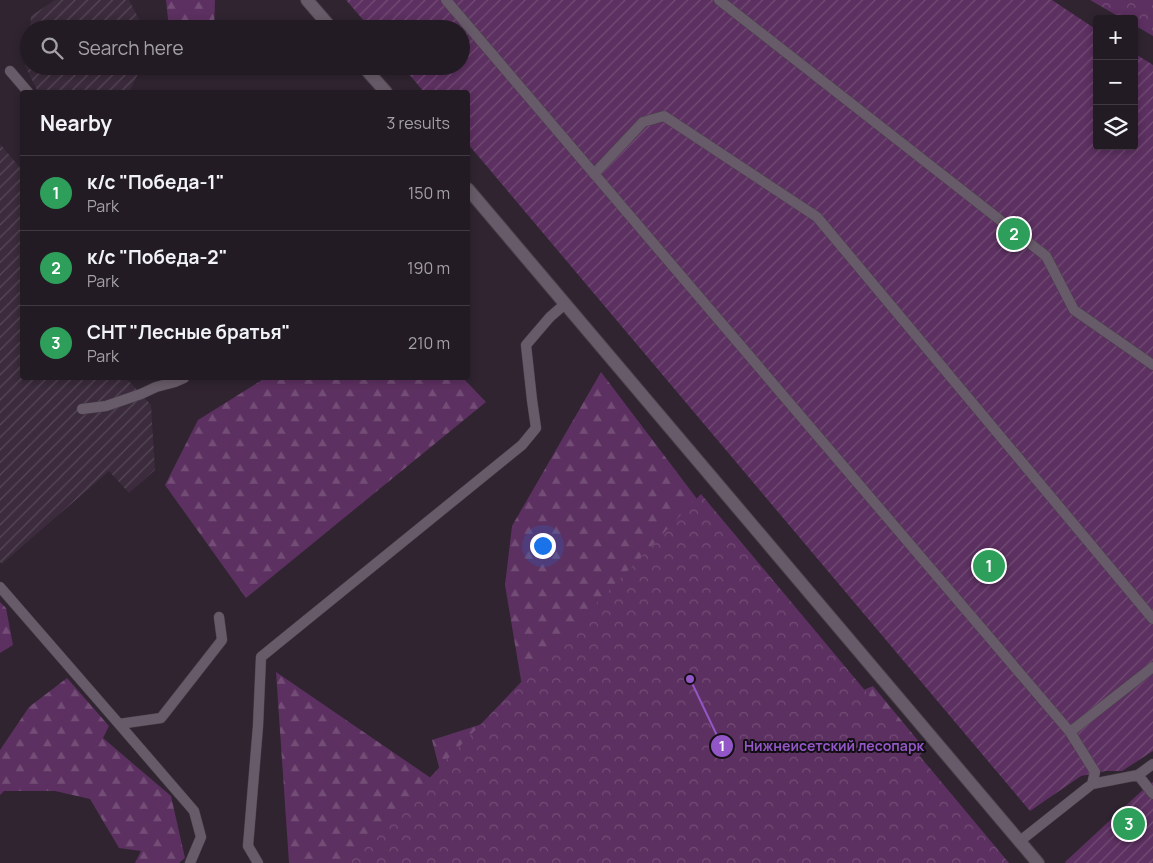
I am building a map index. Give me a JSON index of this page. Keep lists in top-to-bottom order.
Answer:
{
  "places": ["Нижнеисетский лесопарк"],
  "page": {
    "map_buttons": ["+", "−"],
    "search": "Search here",
    "heading": ["Nearby", "3 results"],
    "list": [
      {
        "mark": "1",
        "name": "к/с \"Победа-1\"",
        "note": "Park",
        "value": "150 m"
      },
      {
        "mark": "2",
        "name": "к/с \"Победа-2\"",
        "note": "Park",
        "value": "190 m"
      },
      {
        "mark": "3",
        "name": "СНТ \"Лесные братья\"",
        "note": "Park",
        "value": "210 m"
      }
    ],
    "pins": ["2", "1", "3"]
  }
}
